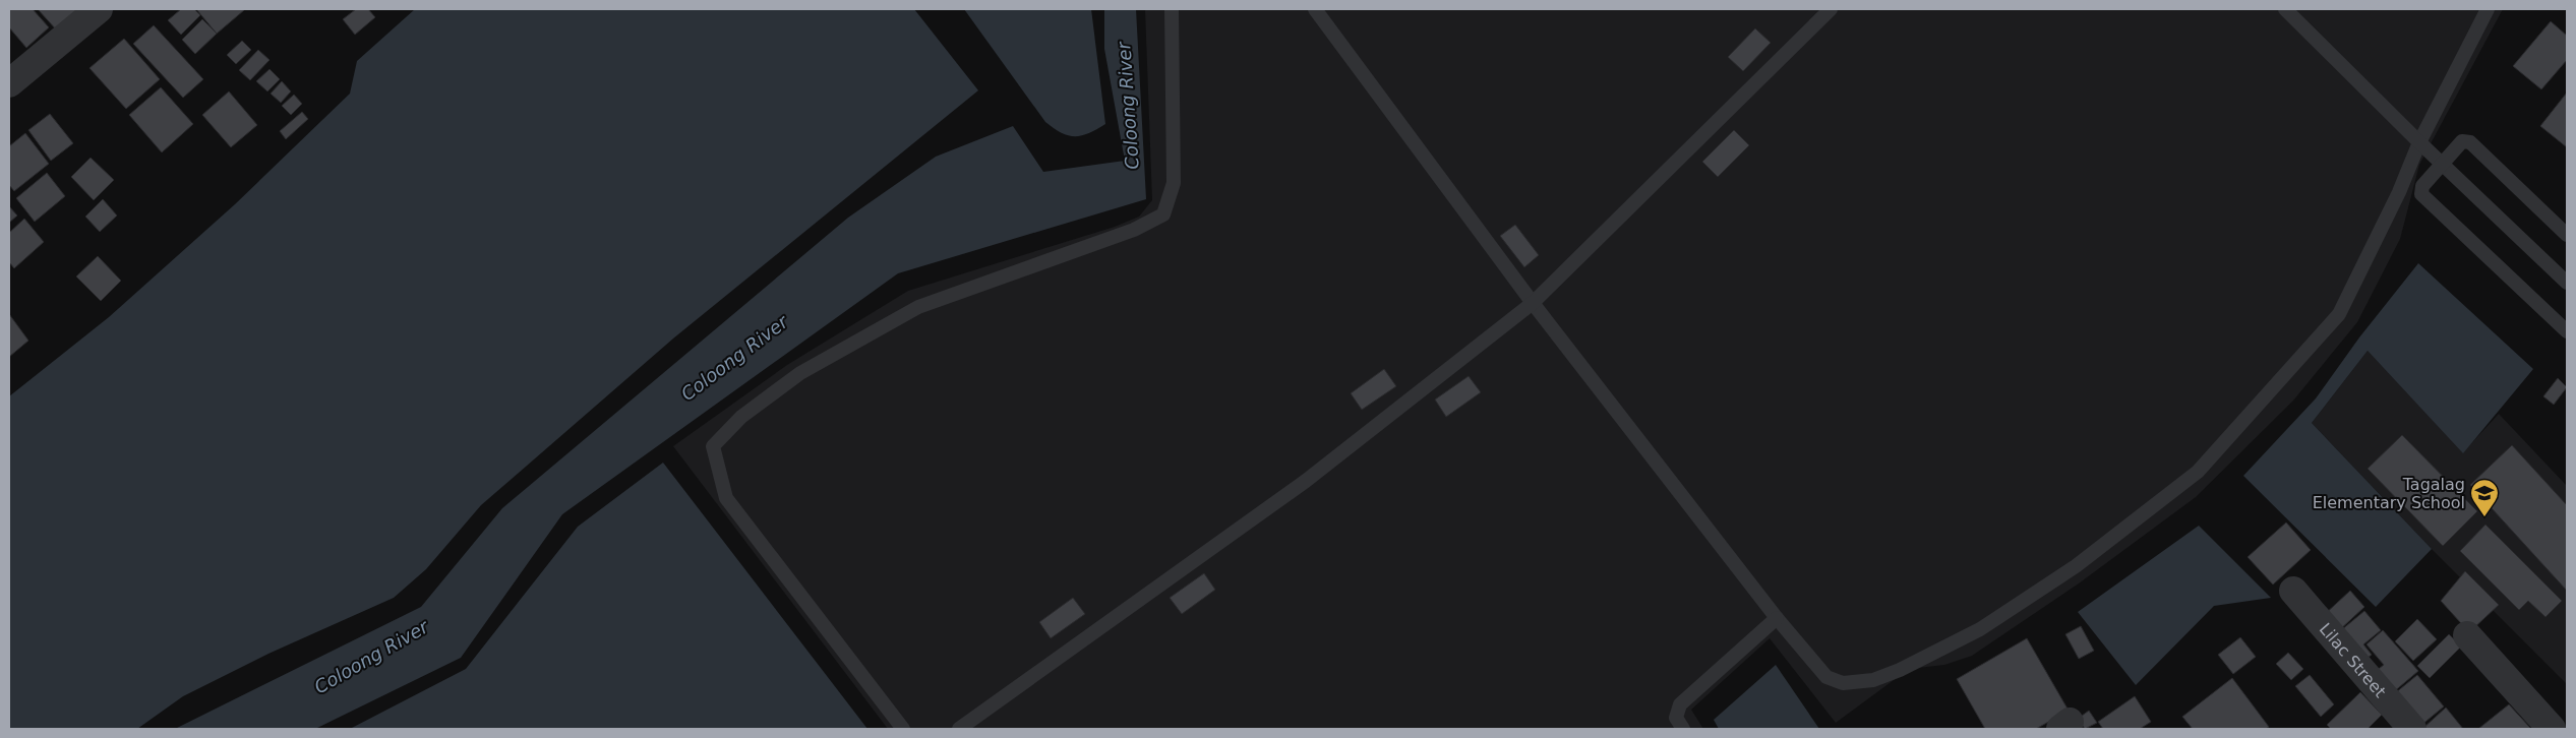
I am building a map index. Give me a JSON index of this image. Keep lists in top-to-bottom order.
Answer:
{
  "streets": {
    "street": ["Lilac Street"]
  },
  "water": ["Coloong River"],
  "places": {
    "school or university": ["Tagalag Elementary School"]
  }
}
